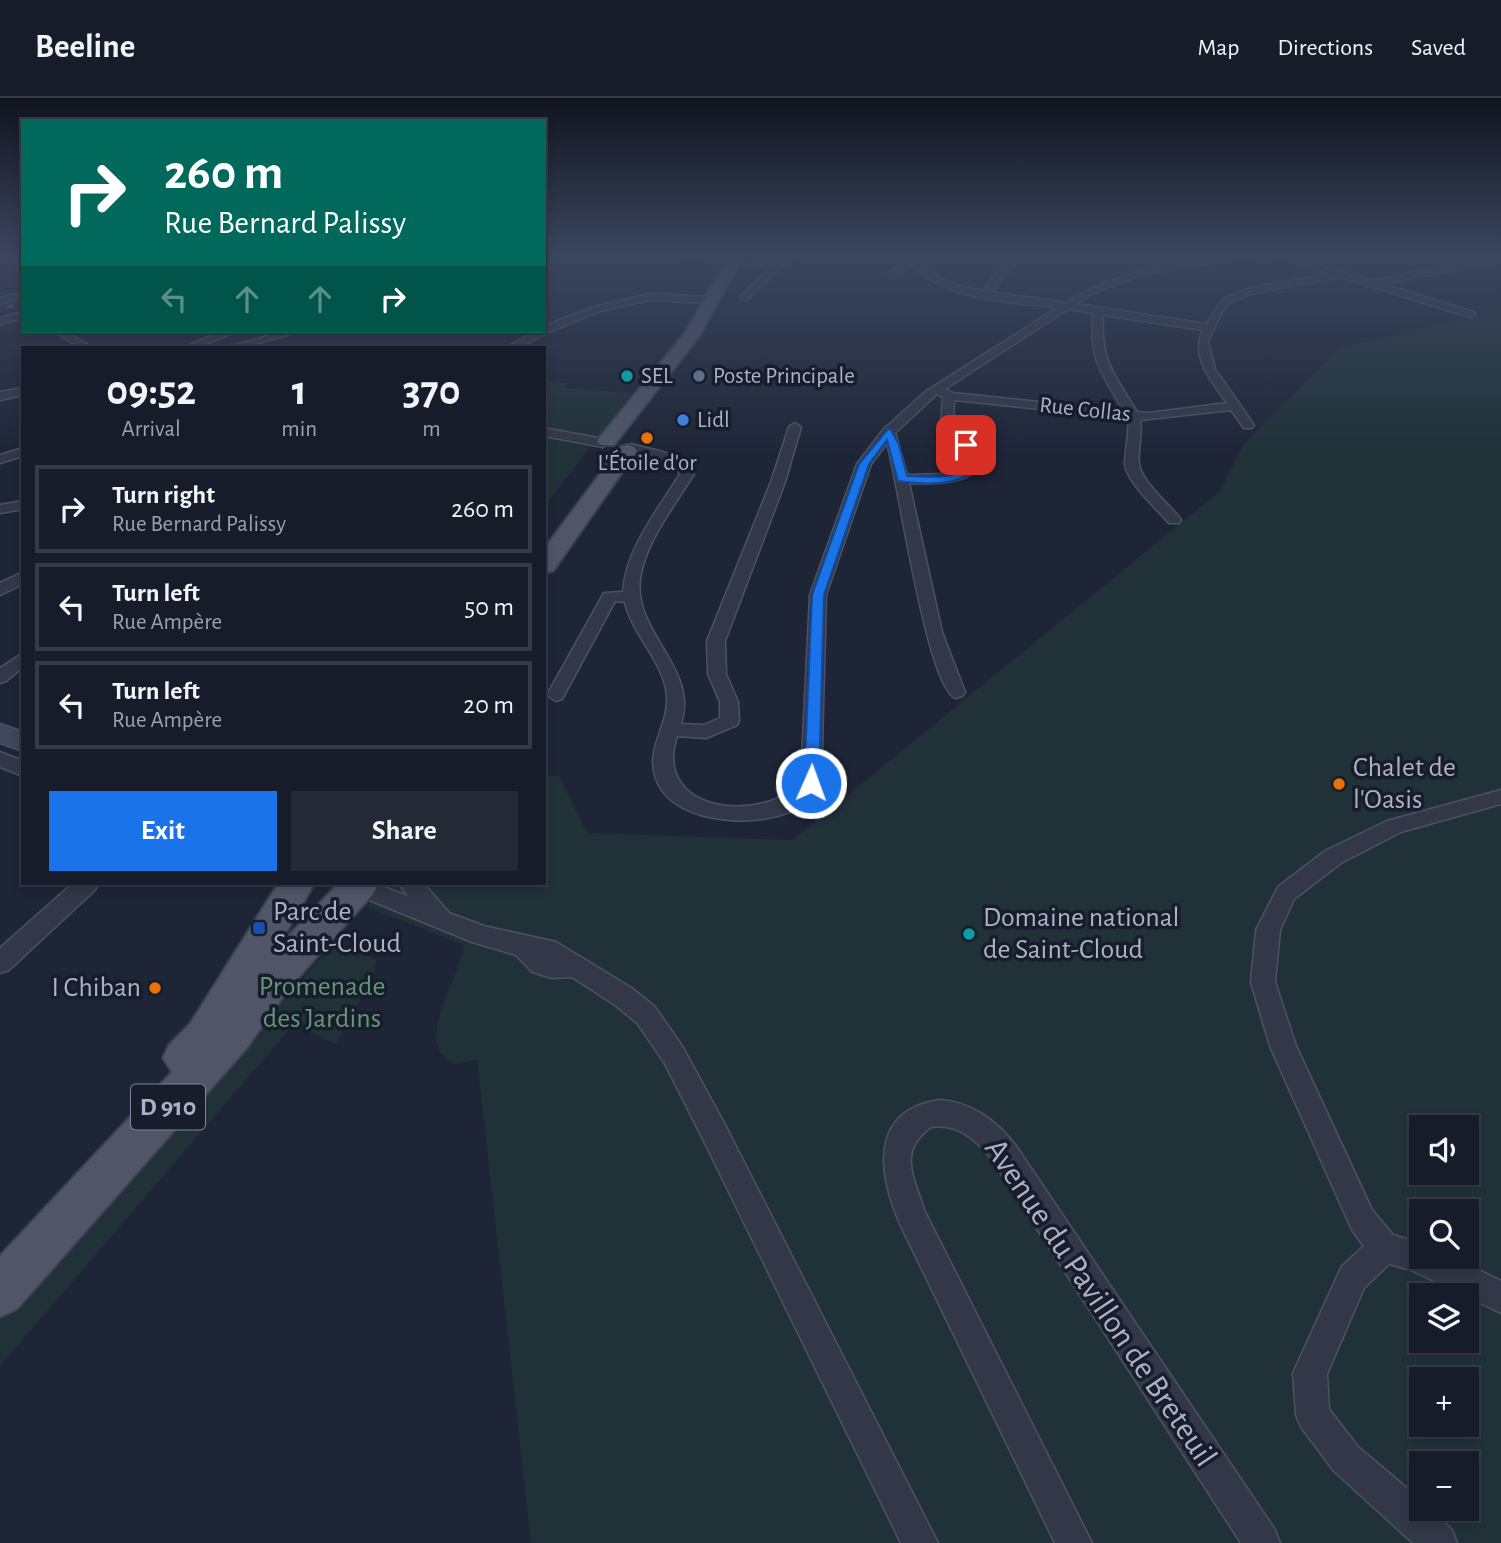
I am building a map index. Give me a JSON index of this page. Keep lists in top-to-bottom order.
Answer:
{
  "streets": {
    "main road": ["D 910"],
    "street": ["Rue Collas", "Avenue du Pavillon de Breteuil"]
  },
  "parks": ["Promenade des Jardins"],
  "places": {
    "other": [
      "SEL",
      "Poste Principale",
      "Lidl",
      "L'Étoile d'or",
      "Chalet de l'Oasis",
      "Domaine national de Saint-Cloud",
      "I Chiban"
    ],
    "transit": ["Parc de Saint-Cloud"]
  },
  "page": {
    "header": "Beeline",
    "nav": ["Map", "Directions", "Saved"],
    "turn": ["260 m", "Rue Bernard Palissy"],
    "eta": [
      "09:52",
      "Arrival",
      "1",
      "min",
      "370",
      "m"
    ],
    "list": [
      {
        "name": "Turn right",
        "note": "Rue Bernard Palissy",
        "value": "260 m"
      },
      {
        "name": "Turn left",
        "note": "Rue Ampère",
        "value": "50 m"
      },
      {
        "name": "Turn left",
        "note": "Rue Ampère",
        "value": "20 m"
      }
    ],
    "buttons": ["Exit", "Share"],
    "map_buttons": ["+", "−"]
  }
}
